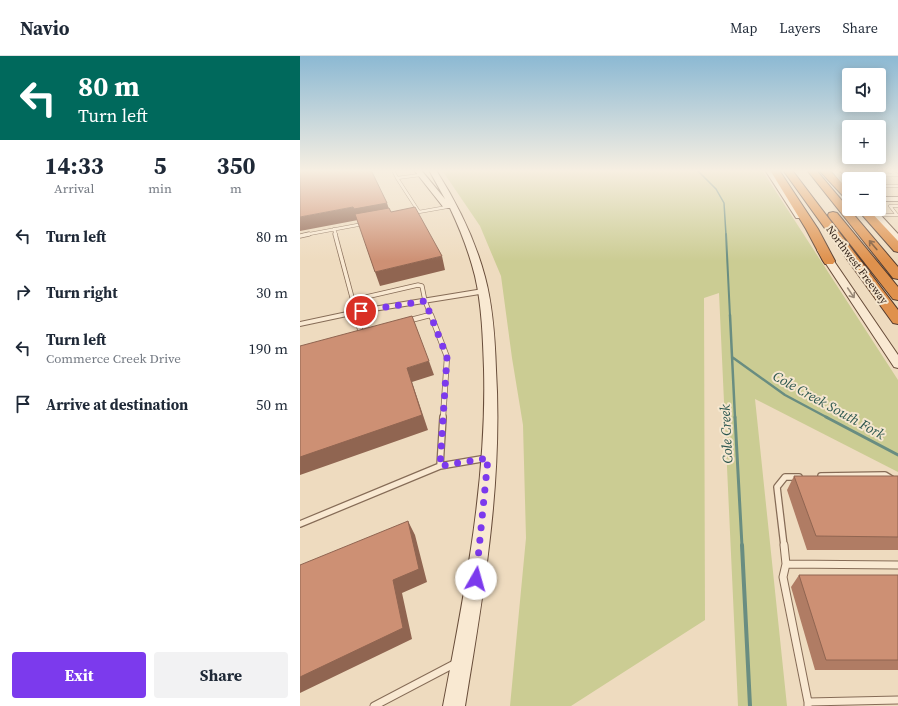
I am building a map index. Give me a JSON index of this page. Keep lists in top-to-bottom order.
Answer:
{
  "streets": {
    "highway": ["Northwest Freeway"]
  },
  "water": ["Cole Creek South Fork", "Cole Creek"],
  "page": {
    "header": "Navio",
    "nav": ["Map", "Layers", "Share"],
    "turn": ["80 m", "Turn left"],
    "map_buttons": ["+", "−"],
    "eta": [
      "14:33",
      "Arrival",
      "5",
      "min",
      "350",
      "m"
    ],
    "list": [
      {
        "name": "Turn left",
        "value": "80 m"
      },
      {
        "name": "Turn right",
        "value": "30 m"
      },
      {
        "name": "Turn left",
        "note": "Commerce Creek Drive",
        "value": "190 m"
      },
      {
        "name": "Arrive at destination",
        "value": "50 m"
      }
    ],
    "buttons": ["Exit", "Share"]
  }
}
